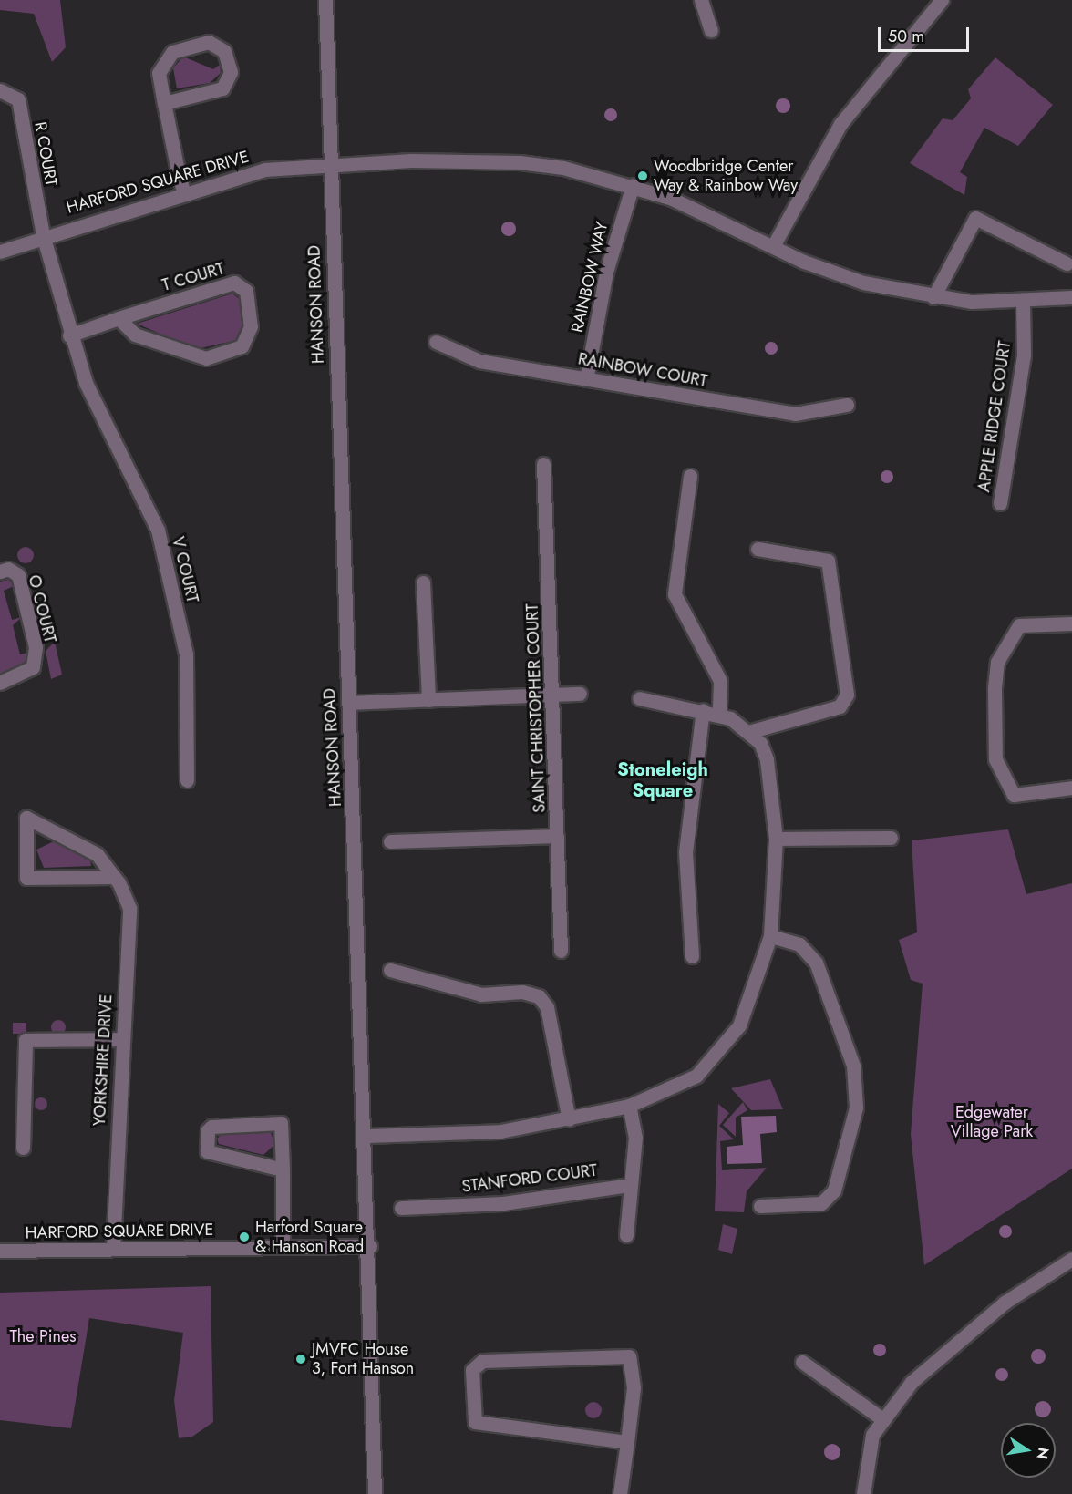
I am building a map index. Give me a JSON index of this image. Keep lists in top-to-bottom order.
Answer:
{
  "streets": {
    "street": [
      "R COURT",
      "HARFORD SQUARE DRIVE",
      "T COURT",
      "RAINBOW WAY",
      "HANSON ROAD",
      "RAINBOW COURT",
      "APPLE RIDGE COURT",
      "V COURT",
      "O COURT",
      "SAINT CHRISTOPHER COURT",
      "YORKSHIRE DRIVE",
      "STANFORD COURT"
    ]
  },
  "crossings": [
    ["R COURT", "HARFORD SQUARE DRIVE"],
    ["R COURT", "V COURT"],
    ["HARFORD SQUARE DRIVE", "RAINBOW WAY"],
    ["HARFORD SQUARE DRIVE", "HANSON ROAD"],
    ["HARFORD SQUARE DRIVE", "APPLE RIDGE COURT"],
    ["HARFORD SQUARE DRIVE", "V COURT"],
    ["HARFORD SQUARE DRIVE", "YORKSHIRE DRIVE"],
    ["T COURT", "V COURT"],
    ["RAINBOW WAY", "RAINBOW COURT"]
  ],
  "districts": ["Stoneleigh Square"],
  "parks": ["Edgewater Village Park", "The Pines"],
  "places": ["Woodbridge Center Way & Rainbow Way", "Harford Square & Hanson Road", "JMVFC House 3, Fort Hanson"],
  "scale_bar": "50 m",
  "north": "right"
}
